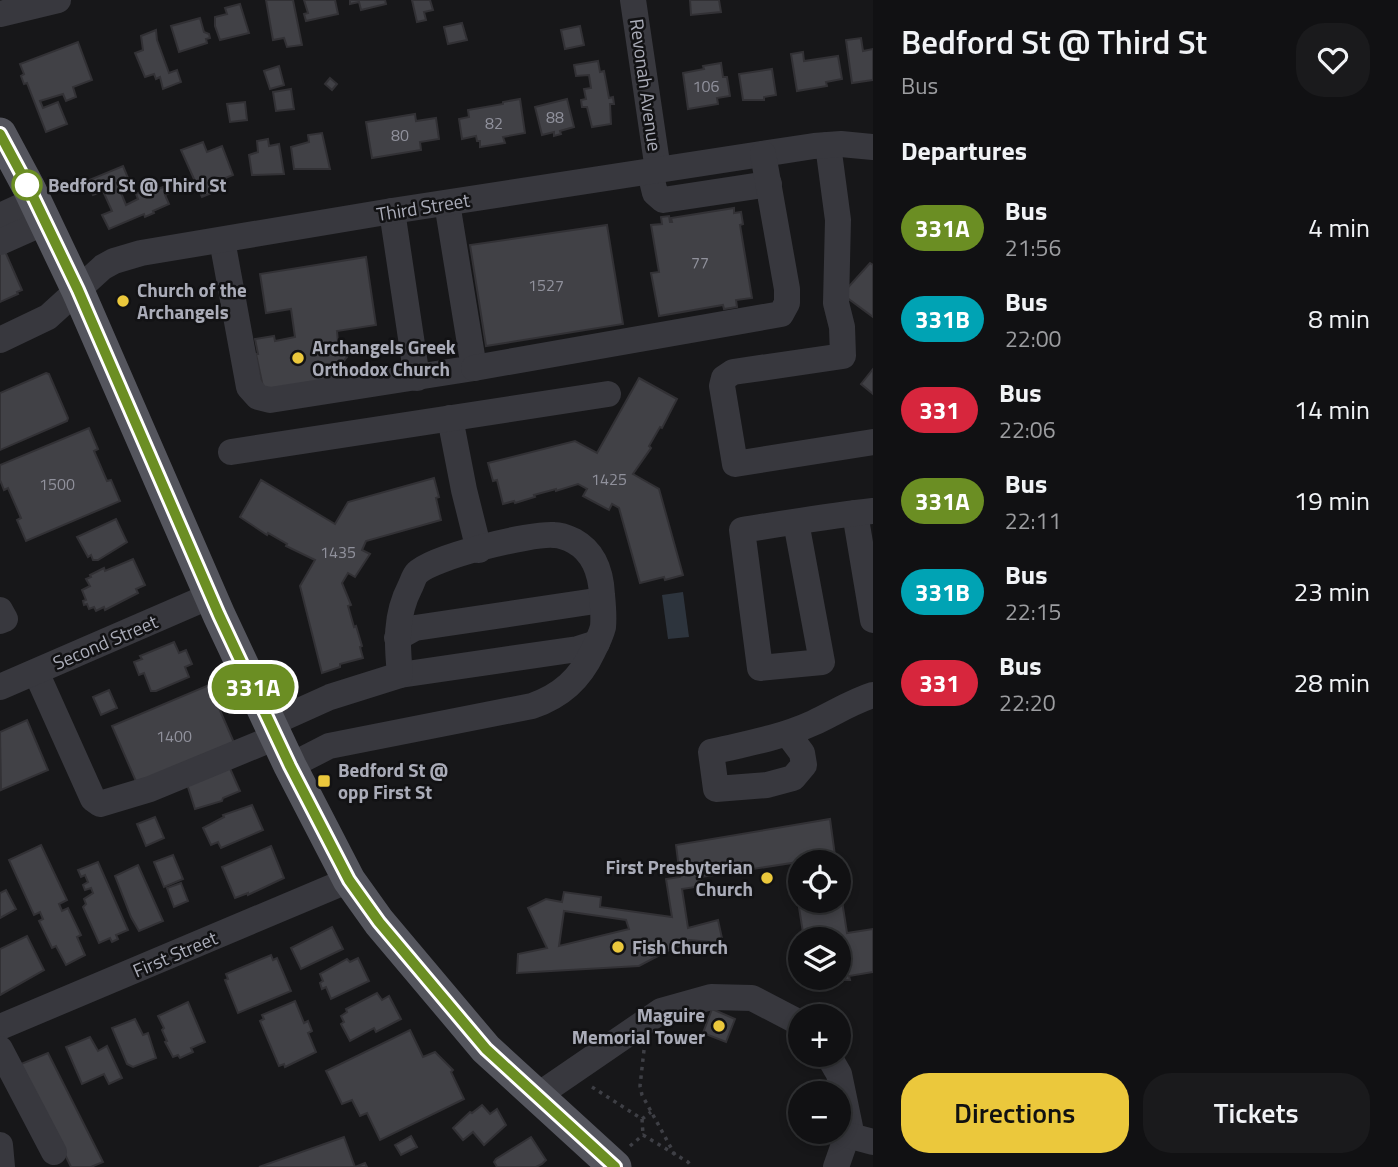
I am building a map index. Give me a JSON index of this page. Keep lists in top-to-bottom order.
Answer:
{
  "streets": {
    "street": [
      "Revonah Avenue",
      "Third Street",
      "Second Street",
      "First Street"
    ]
  },
  "crossings": [
    ["Revonah Avenue", "Third Street"]
  ],
  "places": {
    "other": [
      "Bedford St @ Third St",
      "Church of the Archangels",
      "Archangels Greek Orthodox Church",
      "First Presbyterian Church",
      "Fish Church",
      "Maguire Memorial Tower"
    ],
    "transit": ["Bedford St @ opp First St"]
  },
  "lines": ["bus line 331A"],
  "house_numbers": [
    "106",
    "88",
    "82",
    "80",
    "77",
    "1527",
    "1425",
    "1500",
    "1435",
    "1400"
  ],
  "page": {
    "on_map": "331A",
    "heading": [
      ["Bedford St @ Third St", "Bus"],
      "Departures"
    ],
    "list": [
      {
        "mark": "331A",
        "name": "Bus",
        "note": "21:56",
        "value": "4 min"
      },
      {
        "mark": "331B",
        "name": "Bus",
        "note": "22:00",
        "value": "8 min"
      },
      {
        "mark": "331",
        "name": "Bus",
        "note": "22:06",
        "value": "14 min"
      },
      {
        "mark": "331A",
        "name": "Bus",
        "note": "22:11",
        "value": "19 min"
      },
      {
        "mark": "331B",
        "name": "Bus",
        "note": "22:15",
        "value": "23 min"
      },
      {
        "mark": "331",
        "name": "Bus",
        "note": "22:20",
        "value": "28 min"
      }
    ],
    "map_buttons": ["+", "−"],
    "buttons": ["Directions", "Tickets"]
  }
}
